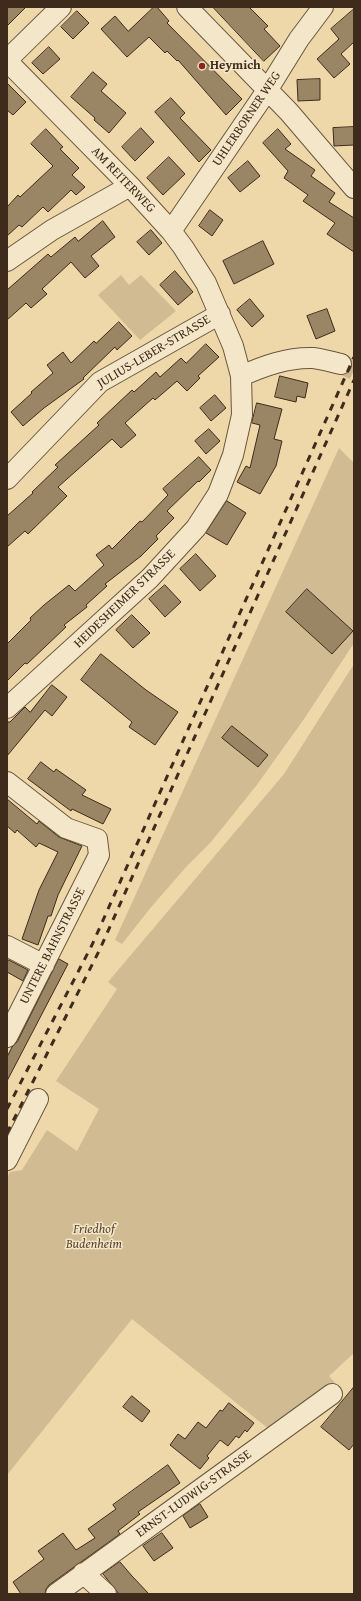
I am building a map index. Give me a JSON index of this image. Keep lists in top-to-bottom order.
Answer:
{
  "streets": {
    "street": [
      "UHLERBORNER WEG",
      "AM REITERWEG",
      "JULIUS-LEBER-STRASSE",
      "HEIDESHEIMER STRASSE",
      "UNTERE BAHNSTRASSE",
      "ERNST-LUDWIG-STRASSE"
    ]
  },
  "crossings": [
    ["UHLERBORNER WEG", "AM REITERWEG"],
    ["AM REITERWEG", "JULIUS-LEBER-STRASSE"],
    ["AM REITERWEG", "HEIDESHEIMER STRASSE"],
    ["JULIUS-LEBER-STRASSE", "HEIDESHEIMER STRASSE"]
  ],
  "parks": ["Friedhof Budenheim"],
  "places": ["Heymich"]
}
